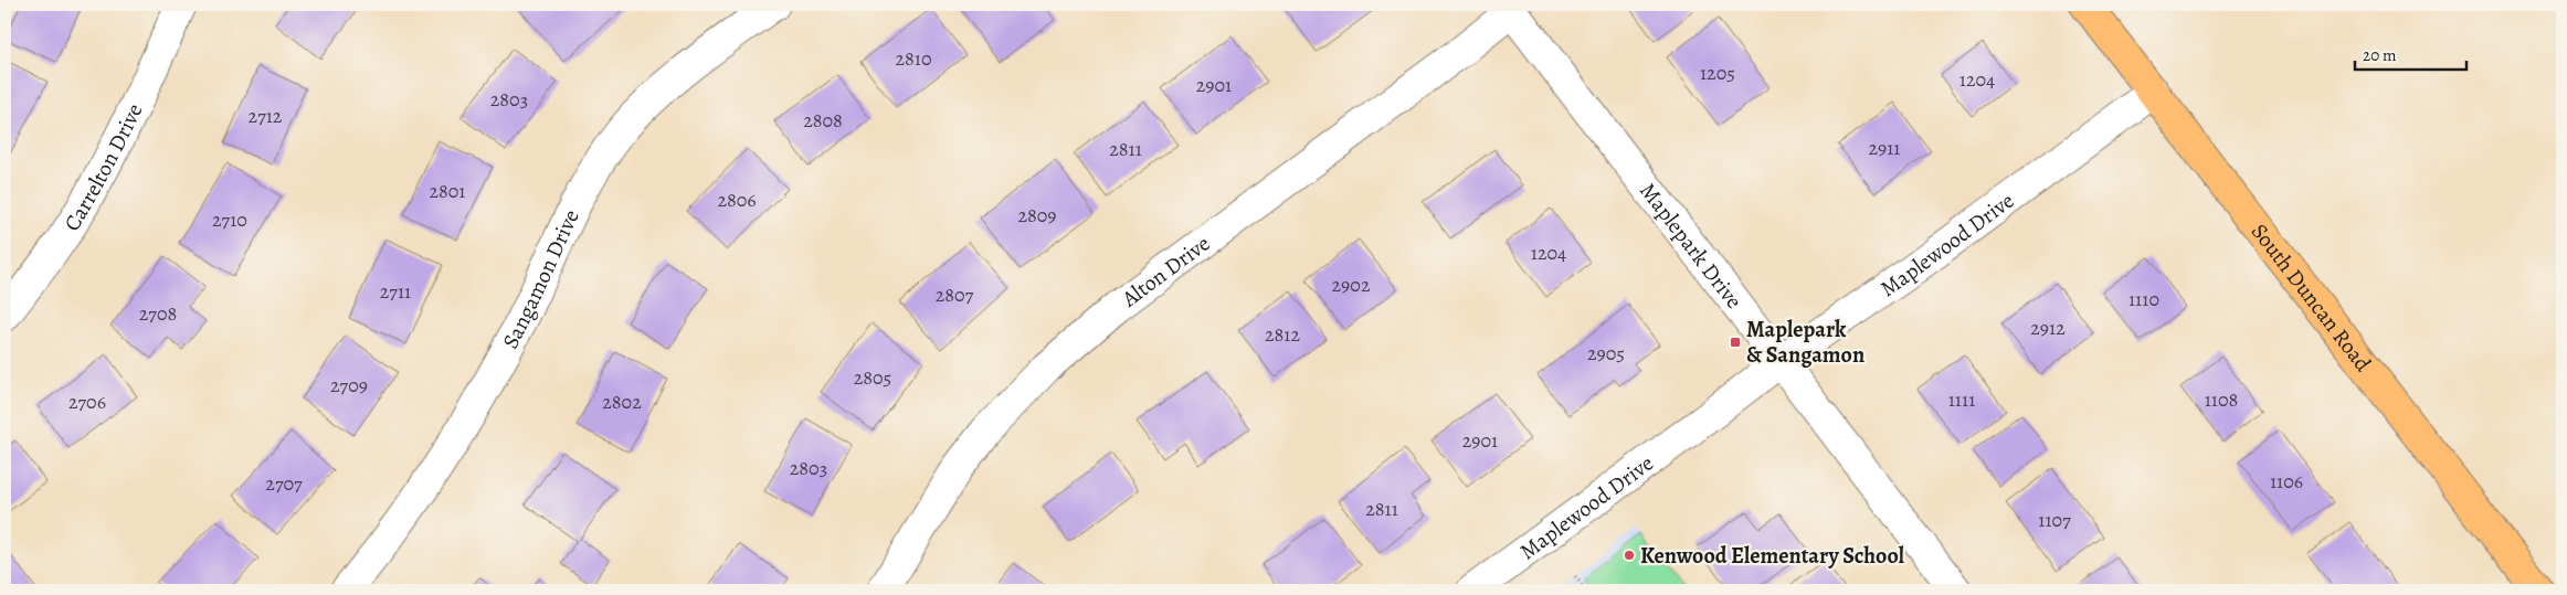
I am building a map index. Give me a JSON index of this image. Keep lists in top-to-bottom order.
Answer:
{
  "streets": {
    "main road": ["South Duncan Road"],
    "street": [
      "Carrelton Drive",
      "Maplewood Drive",
      "Maplepark Drive",
      "Alton Drive",
      "Sangamon Drive"
    ]
  },
  "crossings": [
    ["Maplewood Drive", "Maplepark Drive"],
    ["Maplewood Drive", "South Duncan Road"],
    ["Maplepark Drive", "Alton Drive"]
  ],
  "places": {
    "transit": ["Maplepark & Sangamon"],
    "other": ["Kenwood Elementary School"]
  },
  "house_numbers": [
    "2810",
    "1205",
    "1204",
    "2901",
    "2803",
    "2712",
    "2808",
    "2911",
    "2811",
    "2801",
    "2806",
    "2809",
    "2710",
    "1204",
    "2902",
    "2711",
    "2807",
    "1110",
    "2708",
    "2912",
    "2812",
    "2905",
    "2805",
    "2709",
    "1111",
    "1108",
    "2706",
    "2802",
    "2901",
    "2803",
    "1106",
    "2707",
    "2811",
    "1107"
  ],
  "scale_bar": "20 m"
}
